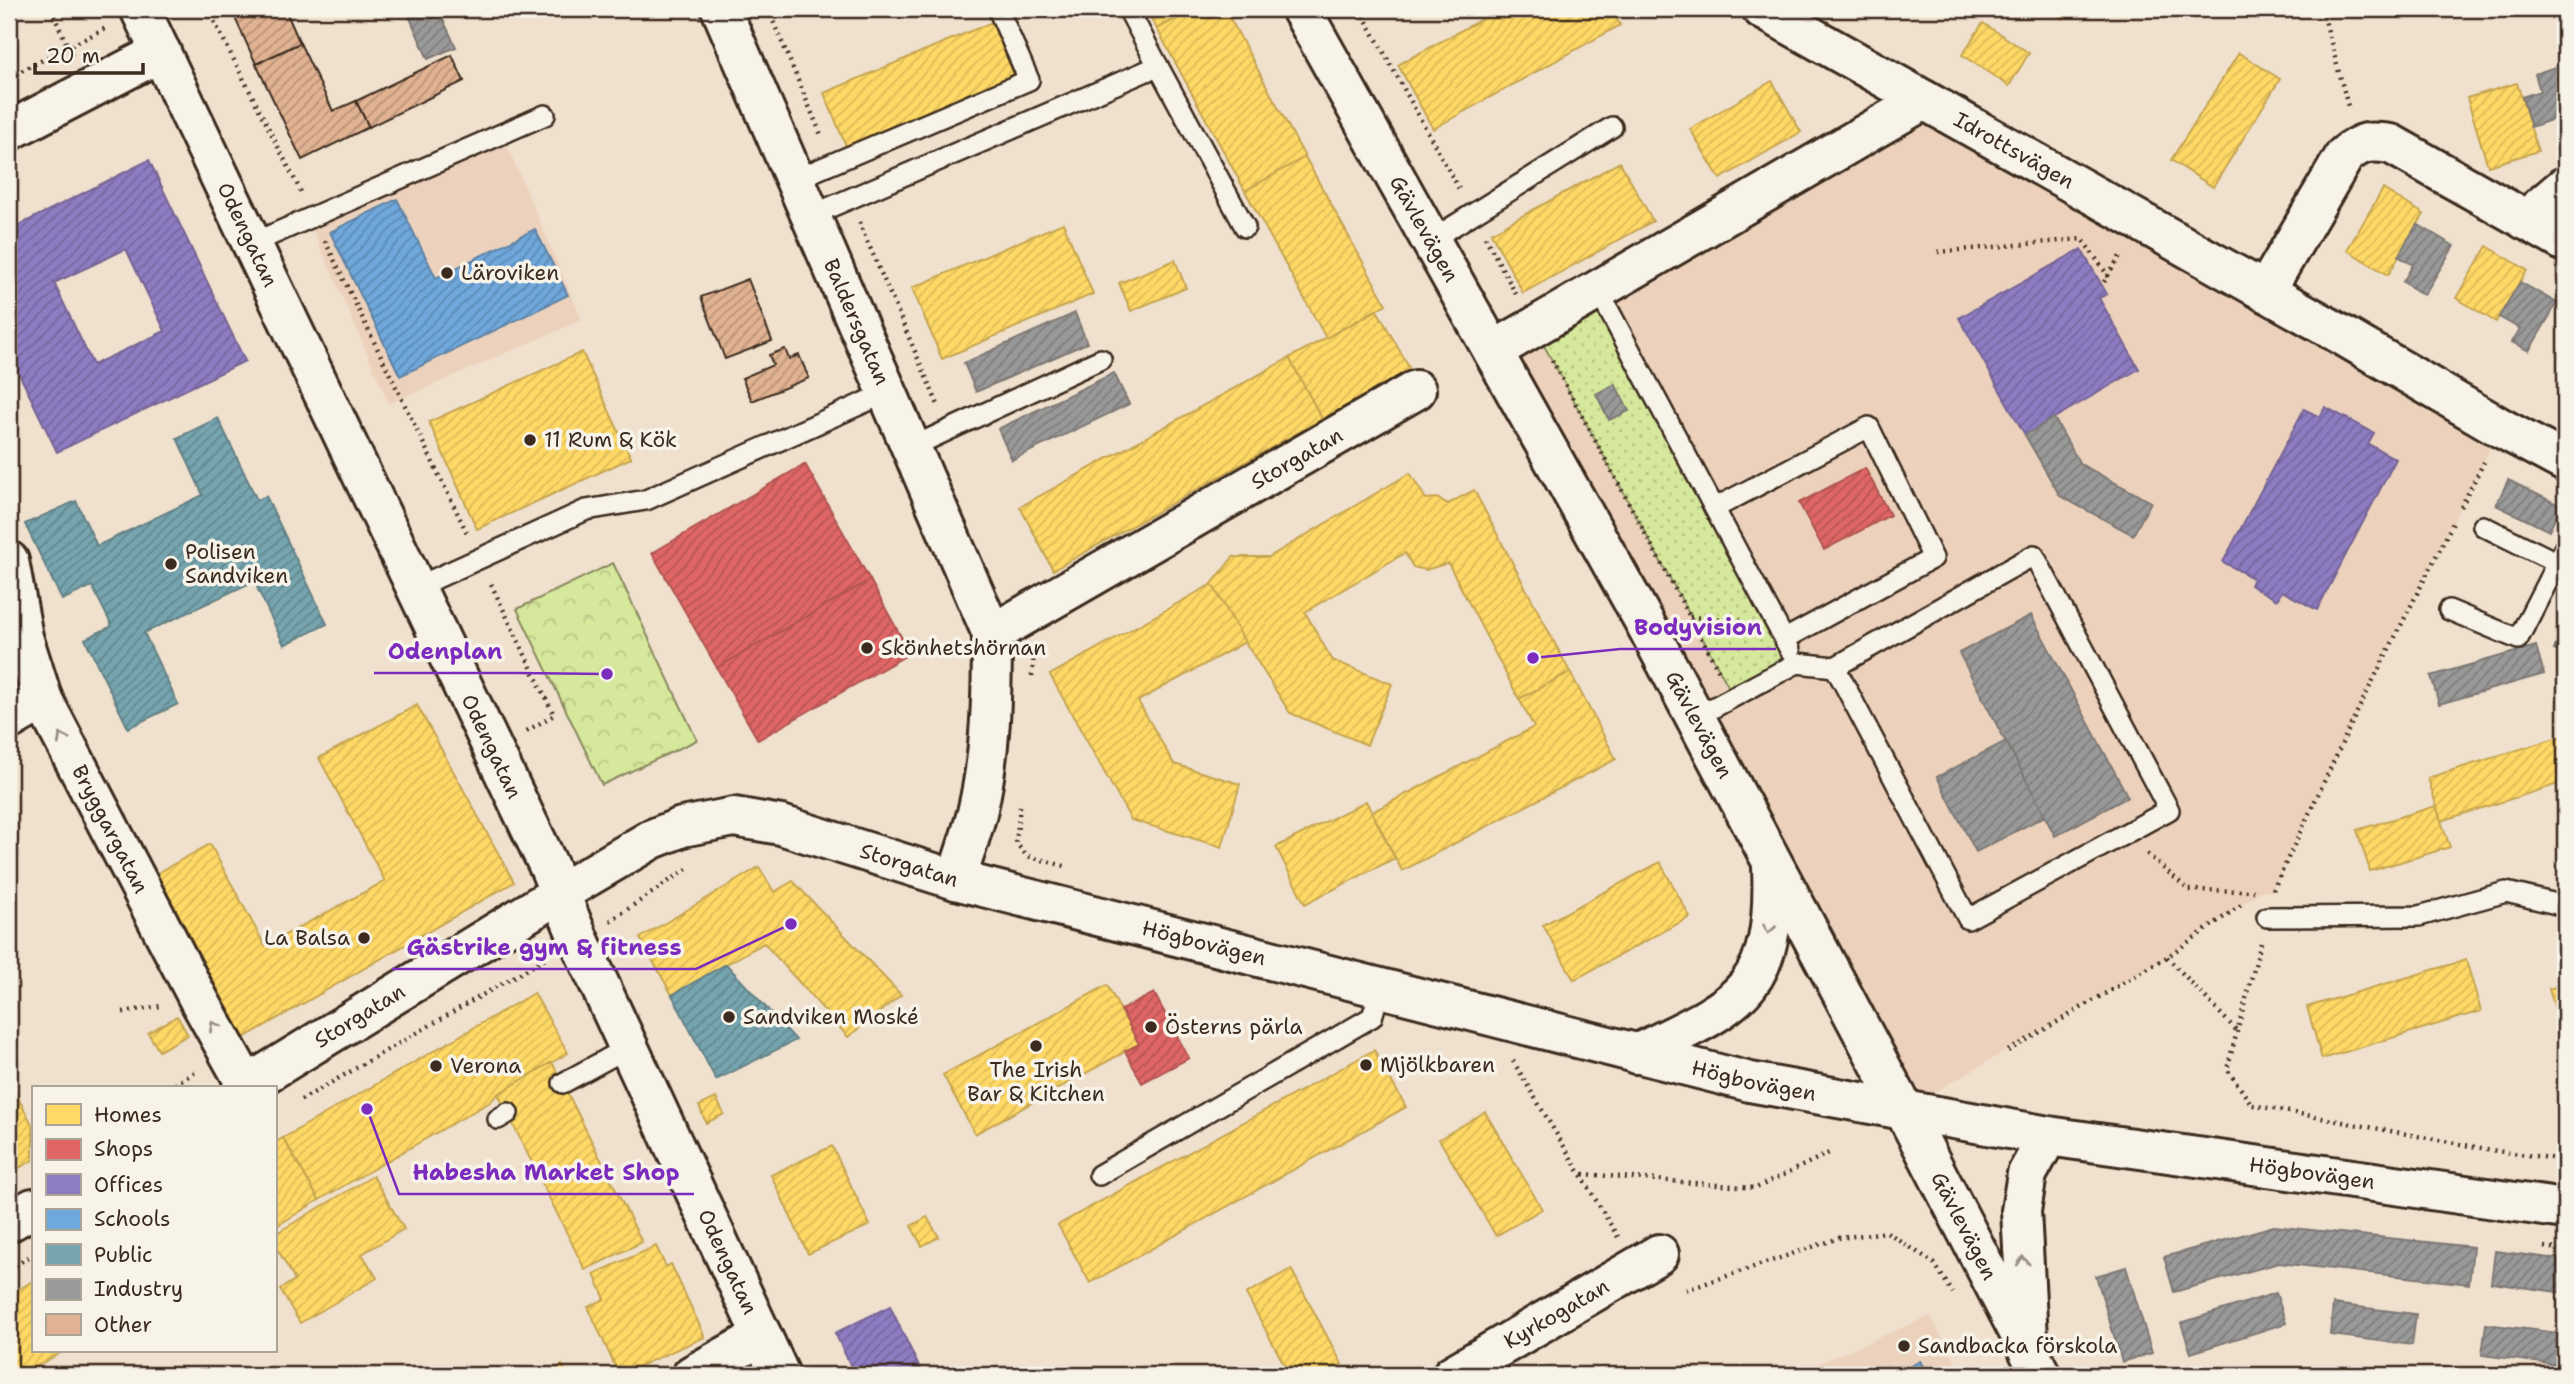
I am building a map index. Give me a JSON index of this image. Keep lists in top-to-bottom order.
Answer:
{
  "streets": {
    "street": [
      "Idrottsvägen",
      "Gävlevägen",
      "Odengatan",
      "Baldersgatan",
      "Storgatan",
      "Bryggargatan",
      "Högbovägen",
      "Kyrkogatan"
    ]
  },
  "crossings": [
    ["Gävlevägen", "Högbovägen"],
    ["Odengatan", "Storgatan"],
    ["Baldersgatan", "Storgatan"],
    ["Storgatan", "Högbovägen"]
  ],
  "one_way": ["Bryggargatan"],
  "places": [
    "Läroviken",
    "11 Rum & Kök",
    "Polisen Sandviken",
    "Skönhetshörnan",
    "Bodyvision",
    "Odenplan",
    "Gästrike gym & fitness",
    "La Balsa",
    "Sandviken Moské",
    "Österns pärla",
    "The Irish Bar & Kitchen",
    "Mjölkbaren",
    "Verona",
    "Habesha Market Shop",
    "Sandbacka förskola"
  ],
  "legend": [
    "Homes",
    "Shops",
    "Offices",
    "Schools",
    "Public",
    "Industry",
    "Other"
  ],
  "scale_bar": "20 m"
}
